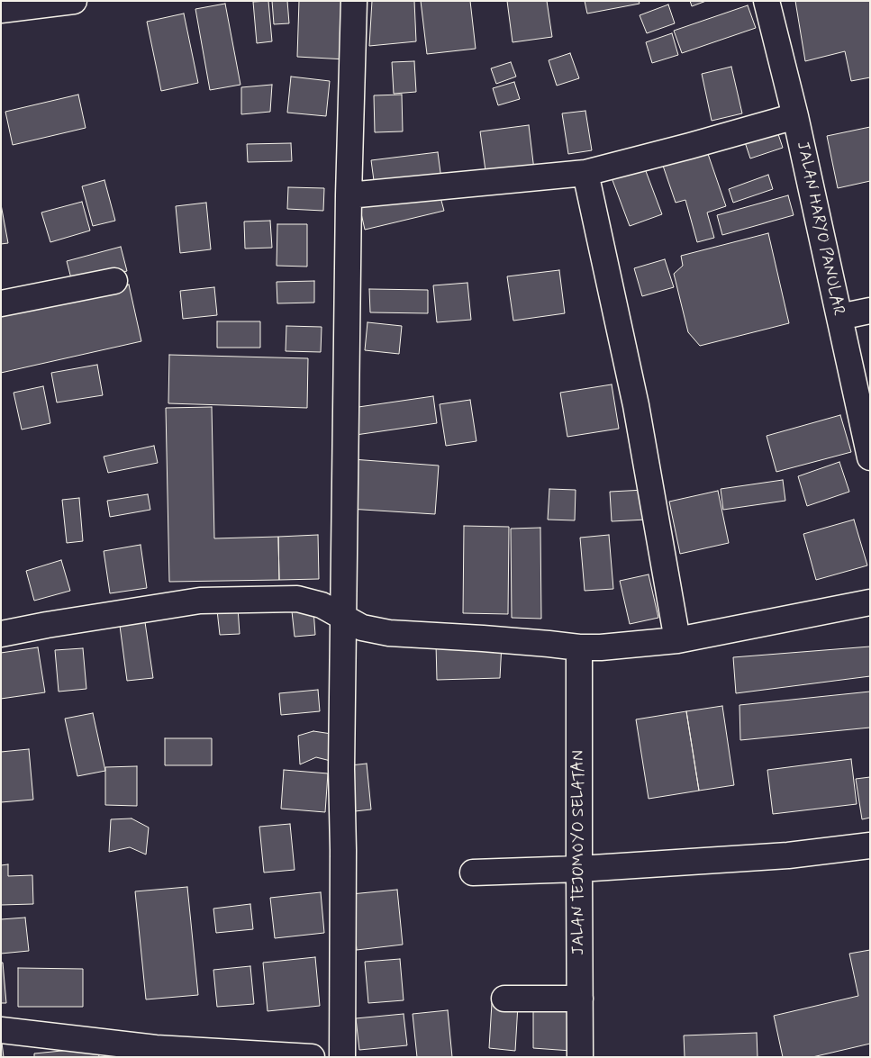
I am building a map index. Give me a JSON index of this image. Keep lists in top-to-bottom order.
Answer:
{
  "streets": {
    "street": ["JALAN HARYO PANULAR", "JALAN TEJOMOYO SELATAN"]
  }
}
